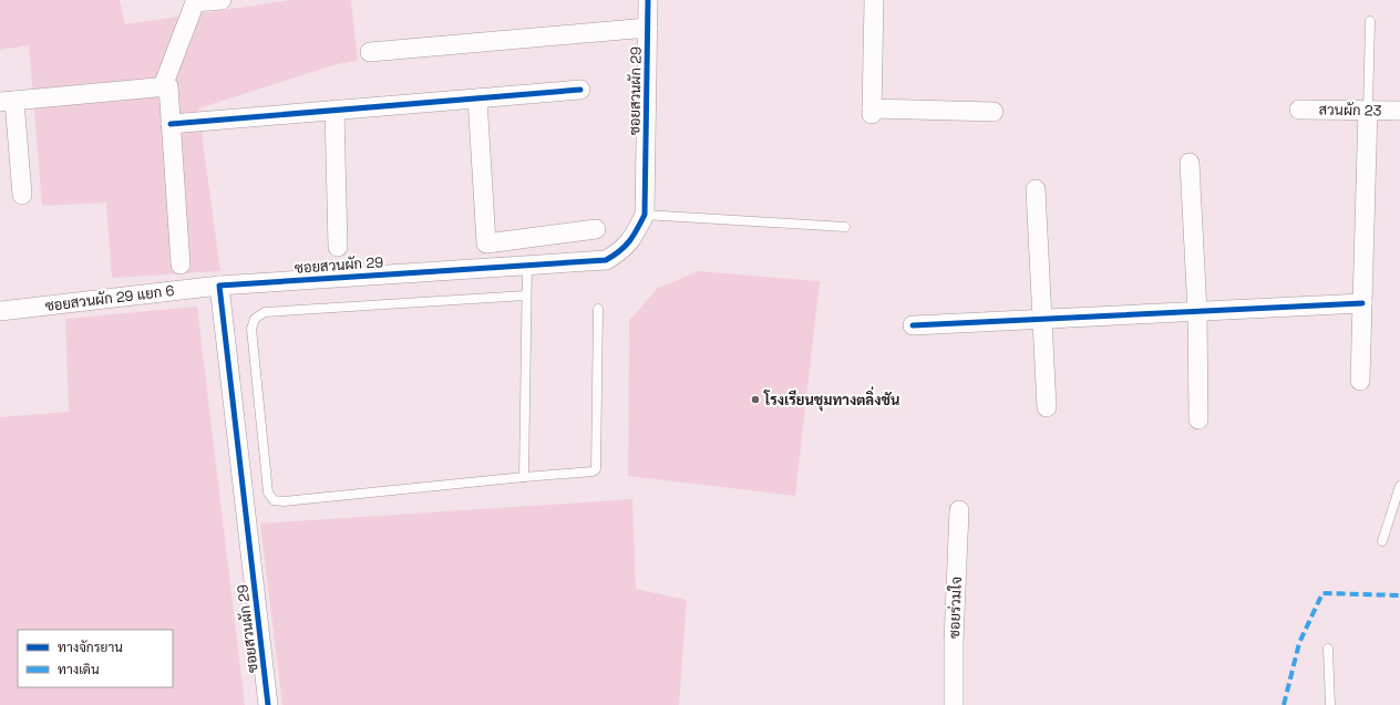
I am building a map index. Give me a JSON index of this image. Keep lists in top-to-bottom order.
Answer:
{
  "streets": {
    "street": [
      "ซอยสวนผัก 29",
      "สวนผัก 23",
      "ซอยสวนผัก 29 แยก 6",
      "ซอยร่วมใจ"
    ]
  },
  "crossings": [
    ["ซอยสวนผัก 29", "ซอยสวนผัก 29 แยก 6"]
  ],
  "places": ["โรงเรียนชุมทางตลิ่งชัน"],
  "legend": ["ทางจักรยาน", "ทางเดิน"]
}
